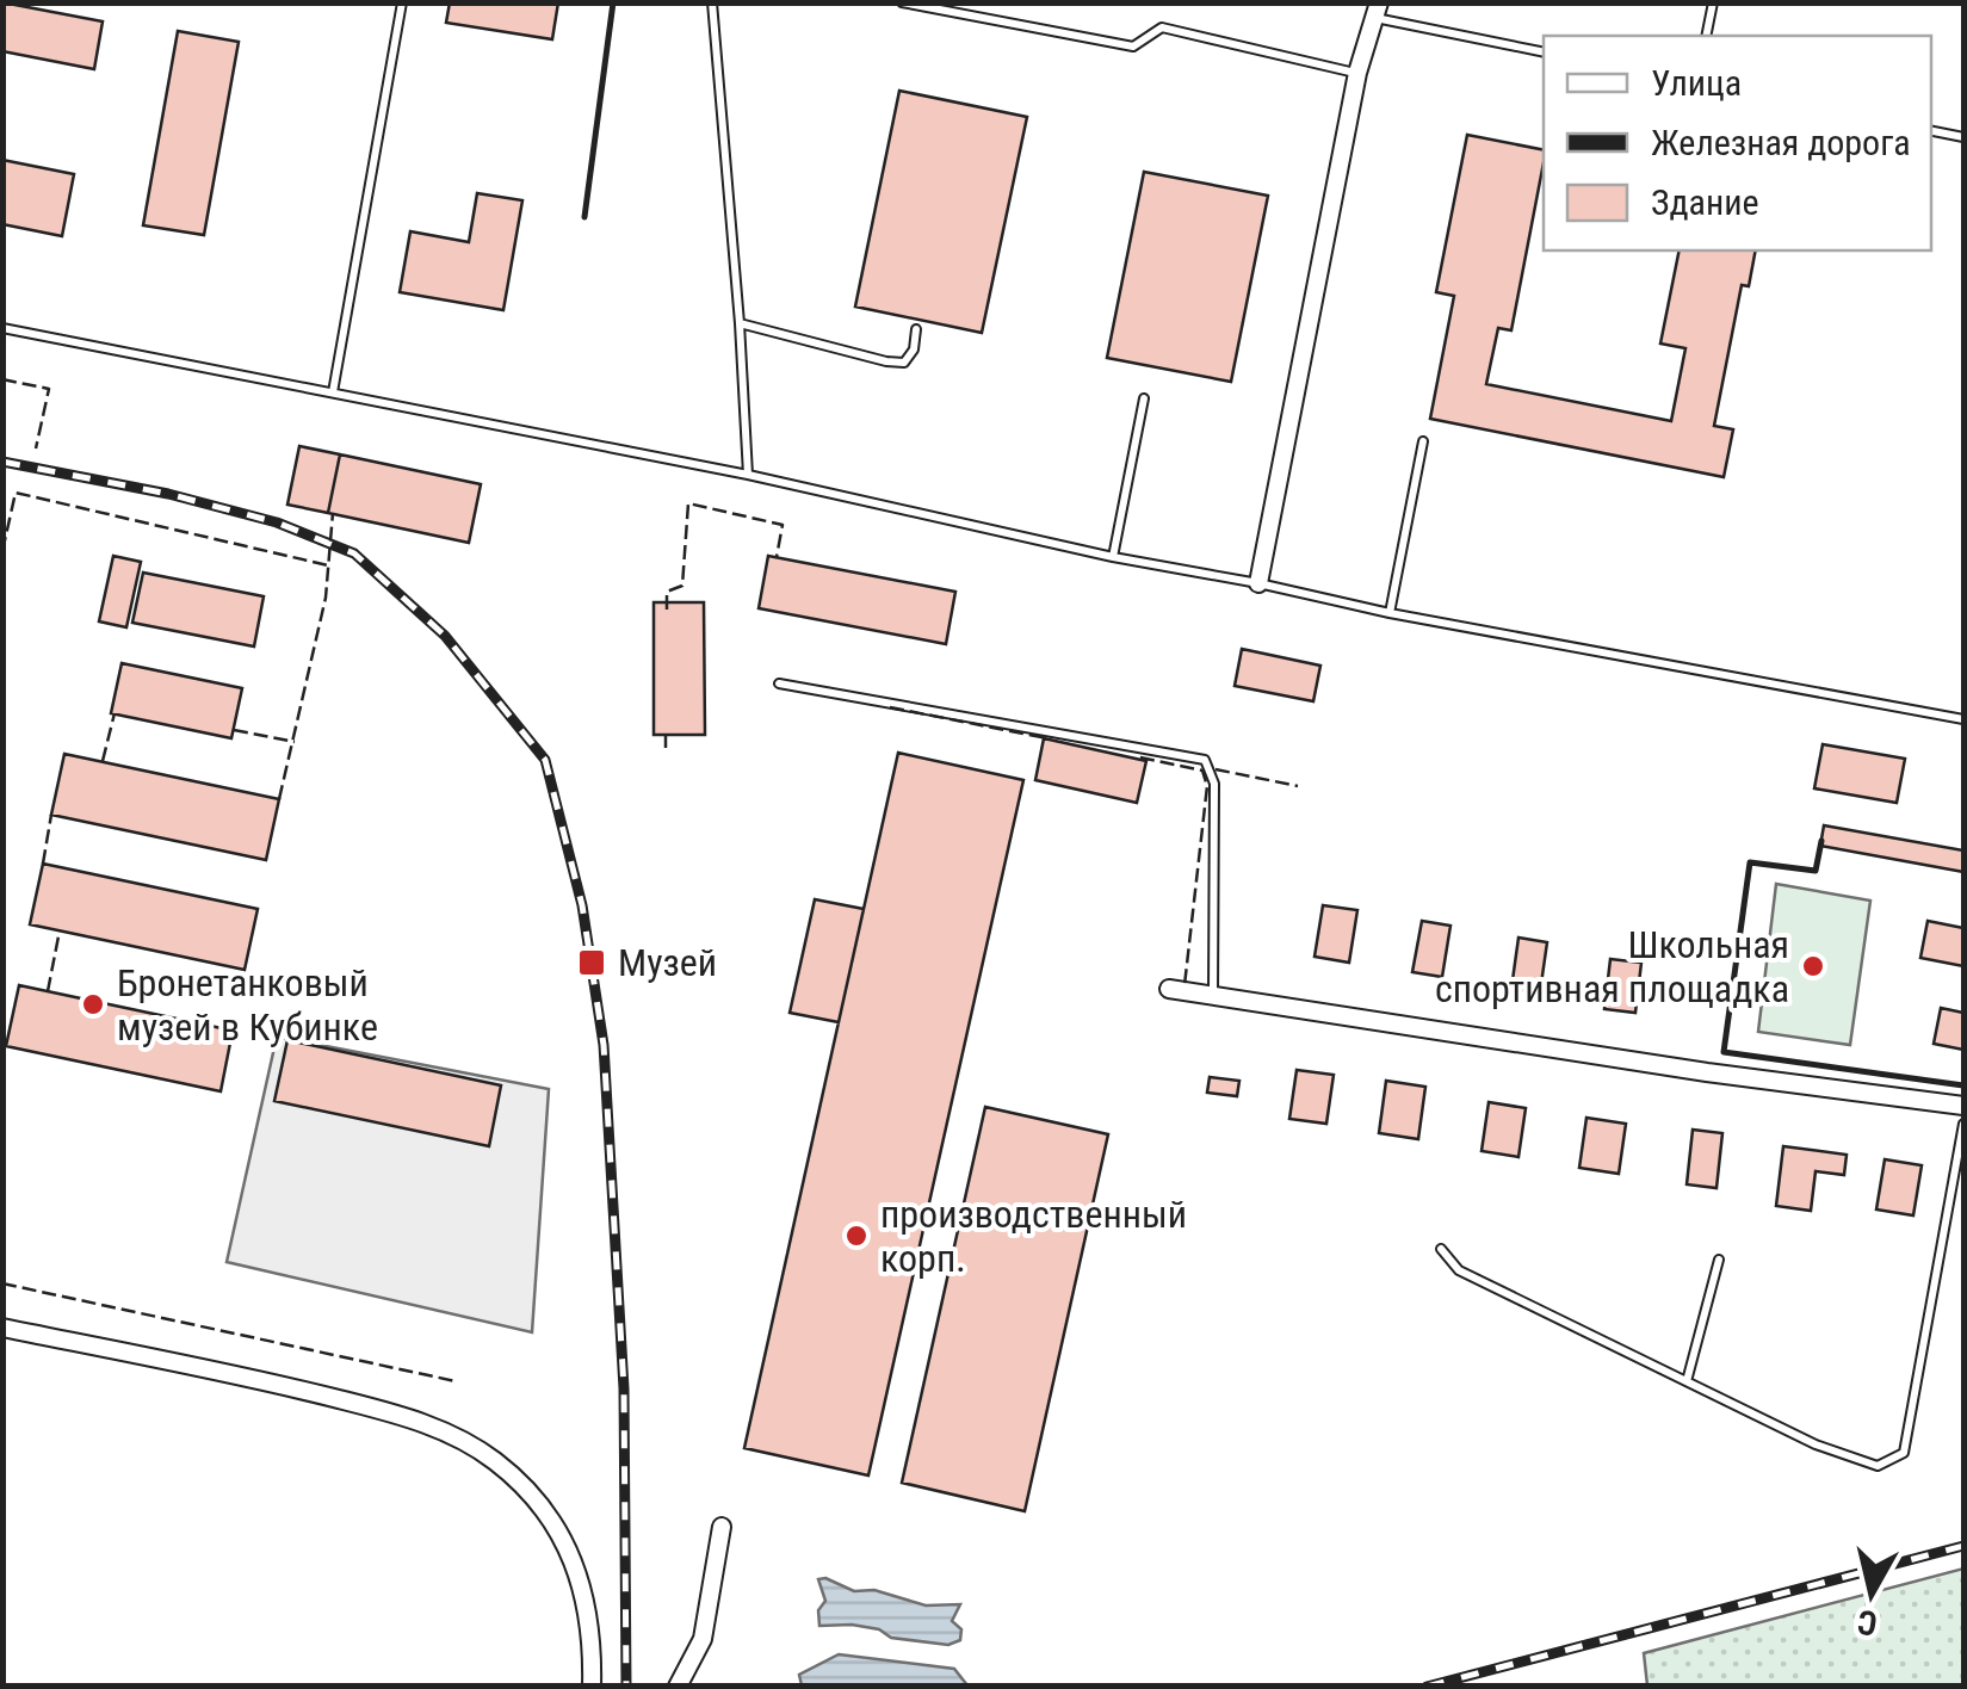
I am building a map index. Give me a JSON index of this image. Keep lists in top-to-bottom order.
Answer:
{
  "places": {
    "transit": ["Музей"],
    "other": ["Школьная спортивная площадка", "Бронетанковый музей в Кубинке", "производственный корп."]
  },
  "legend": ["Улица", "Железная дорога", "Здание"],
  "north": "bottom"
}
